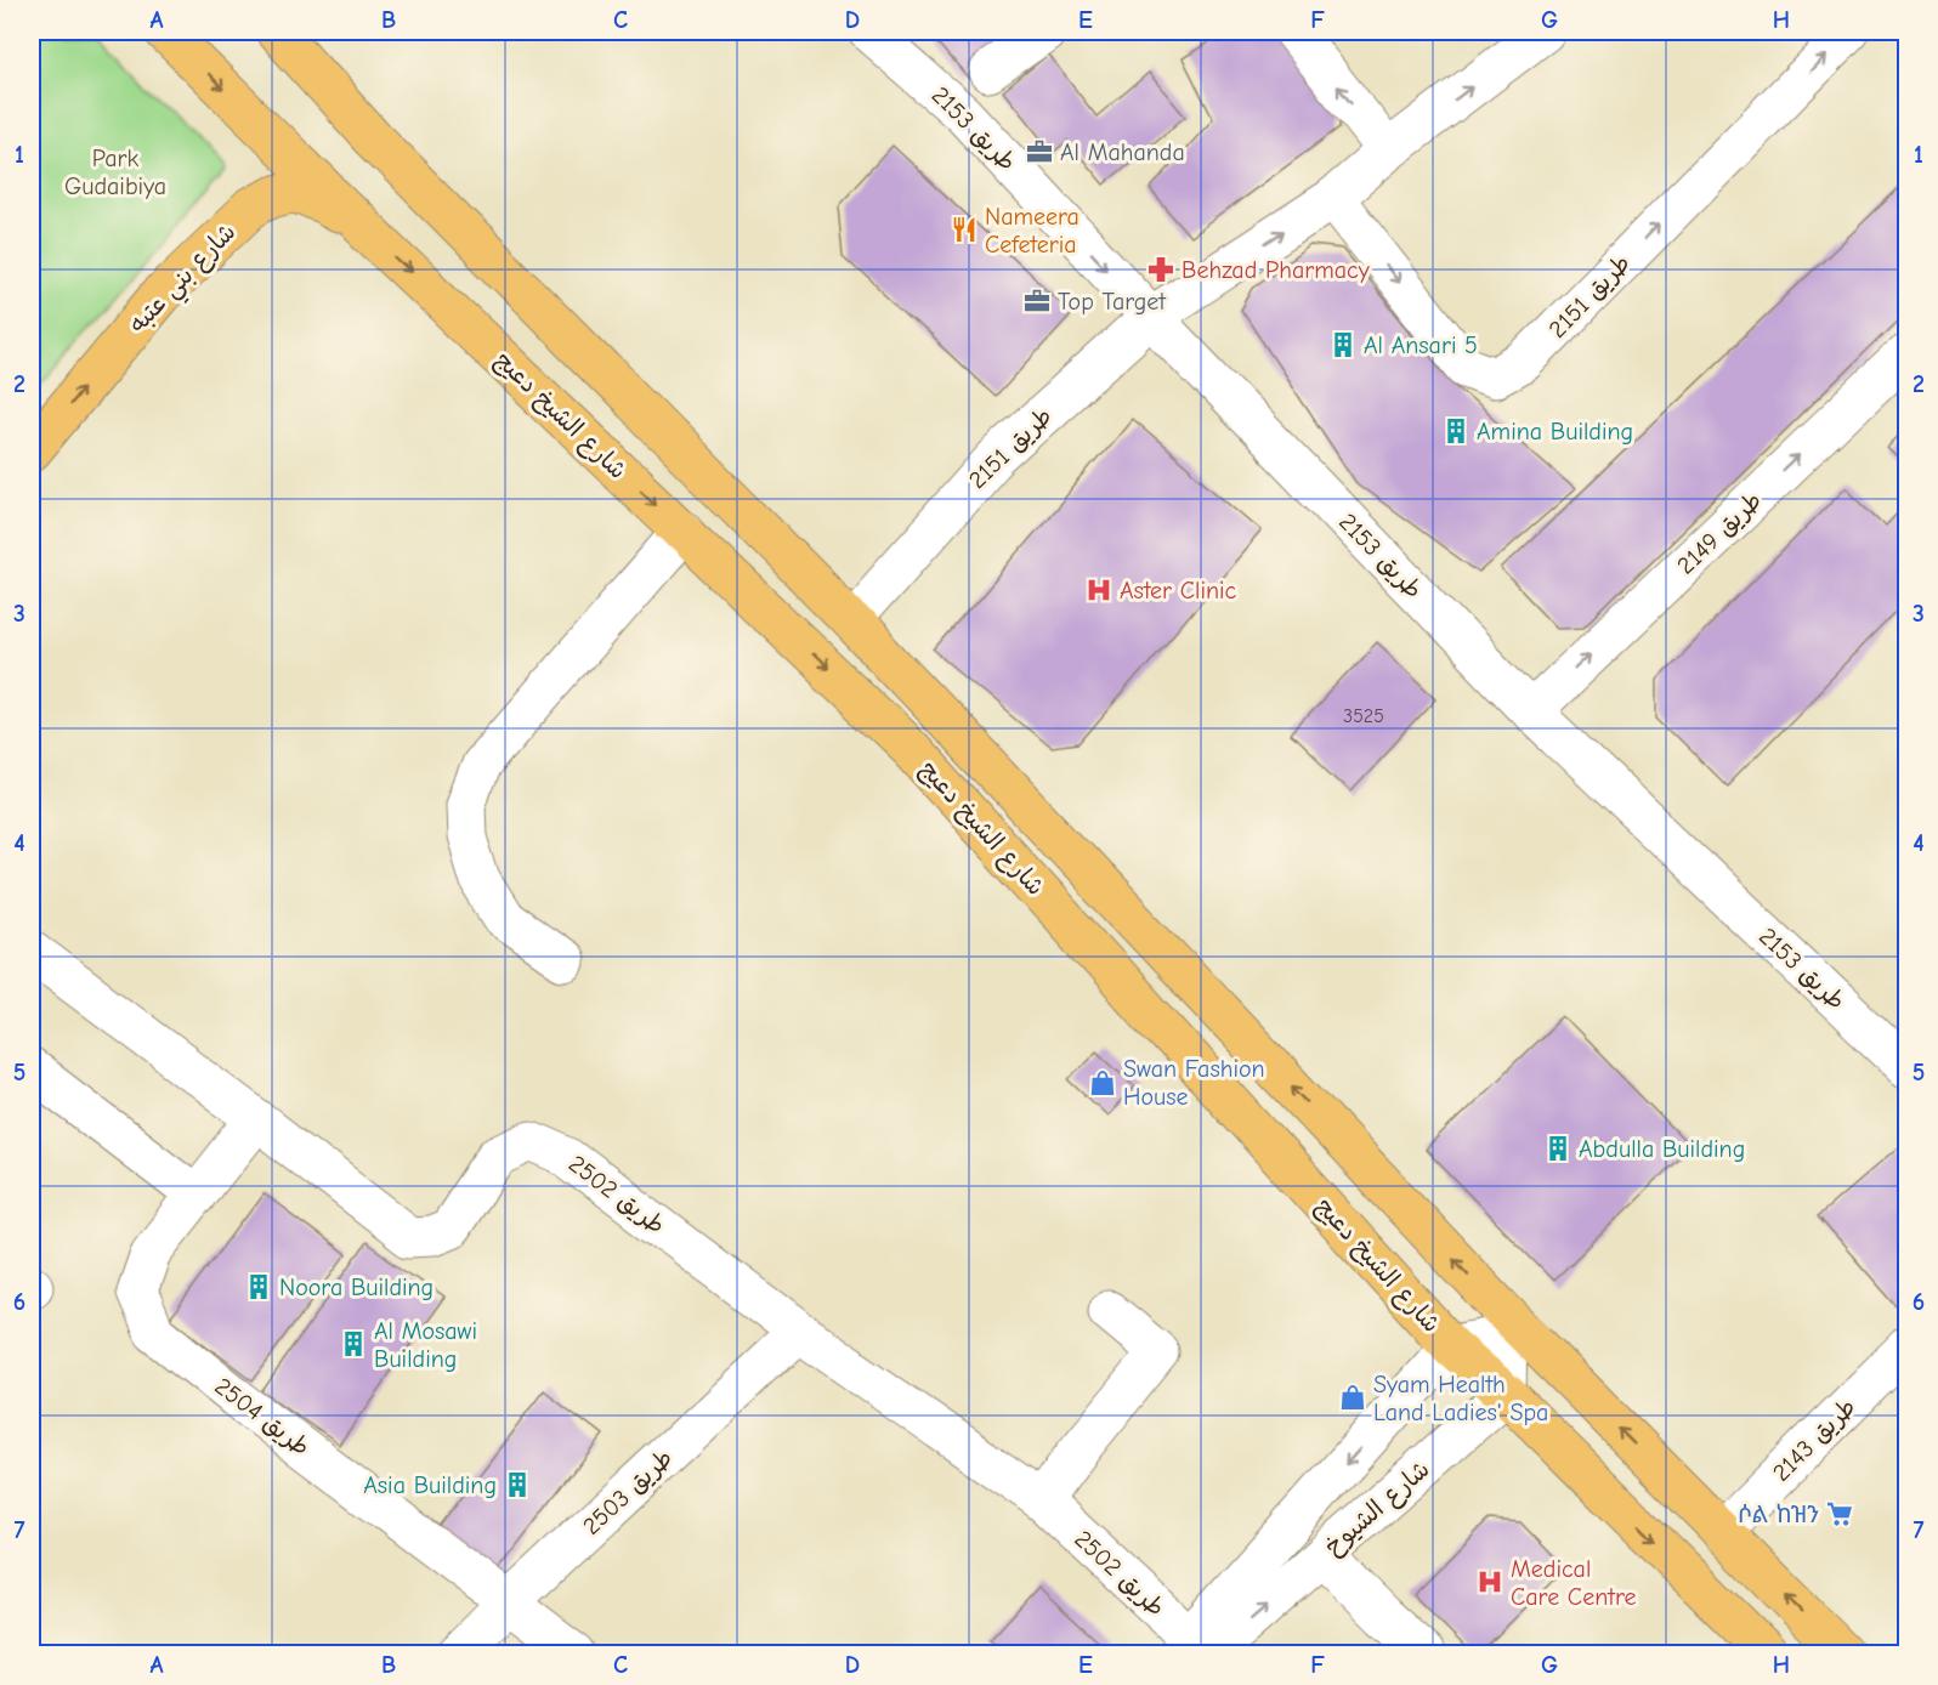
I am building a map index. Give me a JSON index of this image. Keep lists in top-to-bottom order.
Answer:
{
  "streets": {
    "main road": ["شارع بني عتبه", "شارع الشيخ دعيج"],
    "street": [
      "طريق 2153",
      "طريق 2151",
      "طريق 2149",
      "طريق 2502",
      "طريق 2504",
      "طريق 2143",
      "طريق 2503",
      "شارع الشيوخ"
    ]
  },
  "crossings": [
    ["طريق 2153", "طريق 2151"],
    ["طريق 2153", "طريق 2149"],
    ["شارع بني عتبه", "شارع الشيخ دعيج"],
    ["طريق 2151", "شارع الشيخ دعيج"],
    ["شارع الشيخ دعيج", "طريق 2143"],
    ["شارع الشيخ دعيج", "شارع الشيوخ"],
    ["طريق 2502", "طريق 2504"],
    ["طريق 2502", "طريق 2503"],
    ["طريق 2502", "شارع الشيوخ"],
    ["طريق 2504", "طريق 2503"]
  ],
  "one_way": ["شارع بني عتبه", "طريق 2151", "طريق 2149"],
  "parks": ["Park Gudaibiya"],
  "places": {
    "office": ["Al Mahanda", "Top Target"],
    "restaurant": ["Nameera Cefeteria"],
    "pharmacy": ["Behzad Pharmacy"],
    "building": [
      "Al Ansari 5",
      "Amina Building",
      "Abdulla Building",
      "Noora Building",
      "Al Mosawi Building",
      "Asia Building"
    ],
    "hospital": ["Aster Clinic", "Medical Care Centre"],
    "shop": ["Swan Fashion House", "Syam Health Land Ladies' Spa"],
    "supermarket": ["ሶል ከዝን"]
  },
  "house_numbers": ["3525"],
  "grid": {
    "columns": [
      "A",
      "B",
      "C",
      "D",
      "E",
      "F",
      "G",
      "H"
    ],
    "rows": [
      "1",
      "2",
      "3",
      "4",
      "5",
      "6",
      "7"
    ]
  }
}
